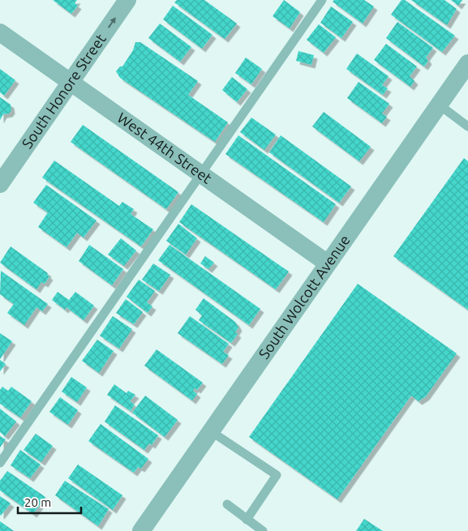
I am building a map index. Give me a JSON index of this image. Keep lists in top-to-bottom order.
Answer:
{
  "streets": {
    "street": ["South Honore Street", "West 44th Street", "South Wolcott Avenue"]
  },
  "crossings": [
    ["South Honore Street", "West 44th Street"],
    ["West 44th Street", "South Wolcott Avenue"]
  ],
  "one_way": ["South Honore Street"],
  "scale_bar": "20 m"
}
